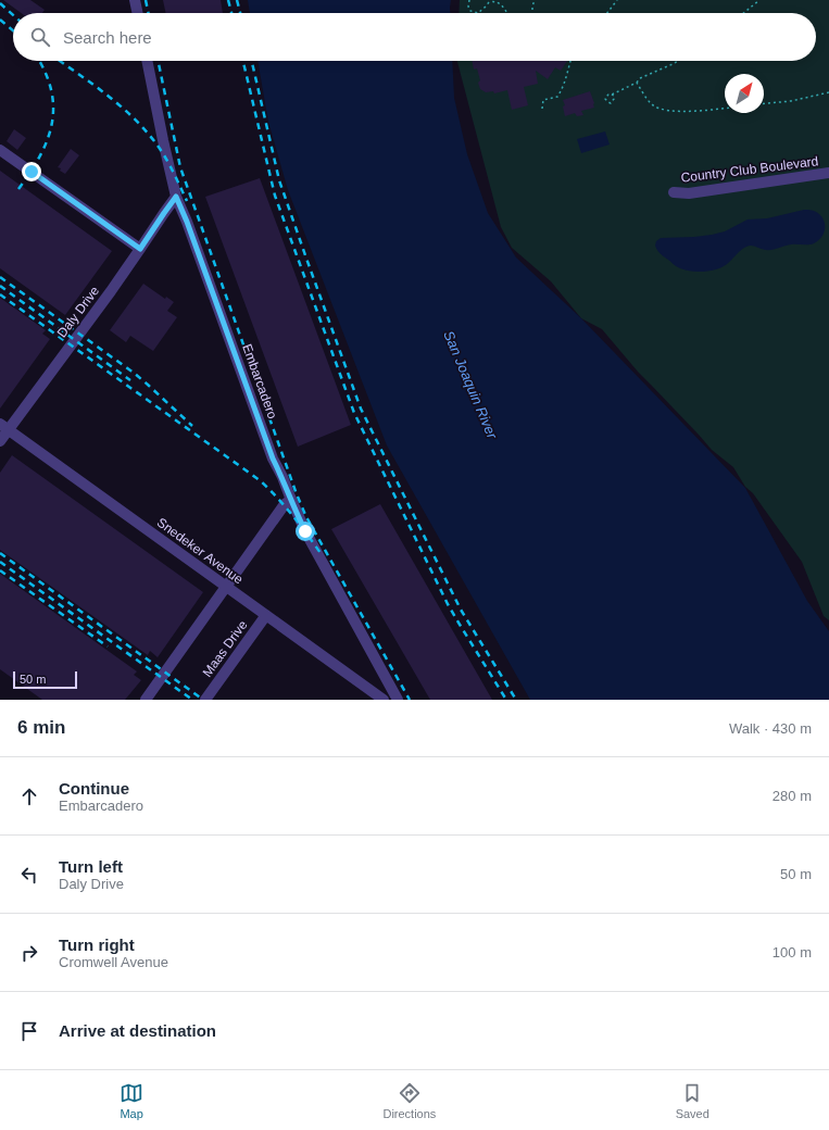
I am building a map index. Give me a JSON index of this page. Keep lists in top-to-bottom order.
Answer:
{
  "streets": {
    "street": [
      "Country Club Boulevard",
      "Daly Drive",
      "Embarcadero",
      "Snedeker Avenue",
      "Maas Drive"
    ]
  },
  "crossings": [
    ["Daly Drive", "Embarcadero"],
    ["Daly Drive", "Snedeker Avenue"],
    ["Snedeker Avenue", "Maas Drive"]
  ],
  "water": ["San Joaquin River"],
  "scale_bar": "50 m",
  "north": "top right",
  "page": {
    "search": "Search here",
    "scale": "50 m",
    "heading": ["6 min", "Walk · 430 m"],
    "list": [
      ["Continue", "Embarcadero", "280 m"],
      ["Turn left", "Daly Drive", "50 m"],
      ["Turn right", "Cromwell Avenue", "100 m"],
      "Arrive at destination"
    ],
    "nav": ["Map", "Directions", "Saved"]
  }
}
